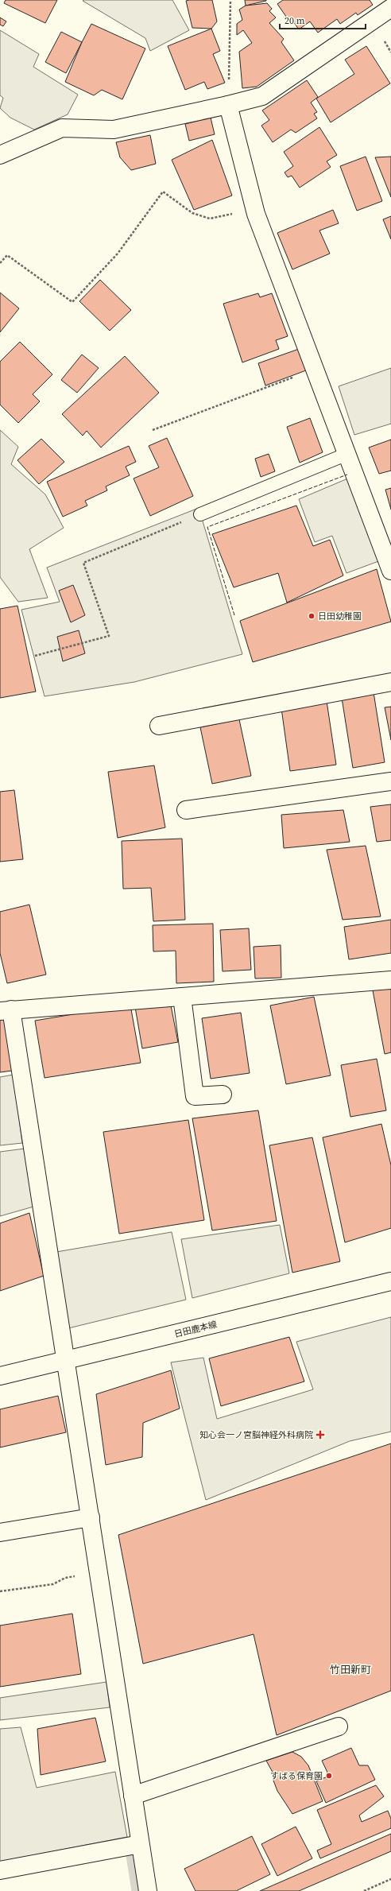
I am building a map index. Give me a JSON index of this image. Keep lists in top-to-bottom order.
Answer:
{
  "streets": {
    "street": ["日田鹿本線"]
  },
  "districts": ["竹田新町"],
  "places": {
    "other": ["日田幼稚園", "すばる保育園"],
    "health": ["知心会一ノ宮脳神経外科病院"]
  },
  "scale_bar": "20 m"
}
